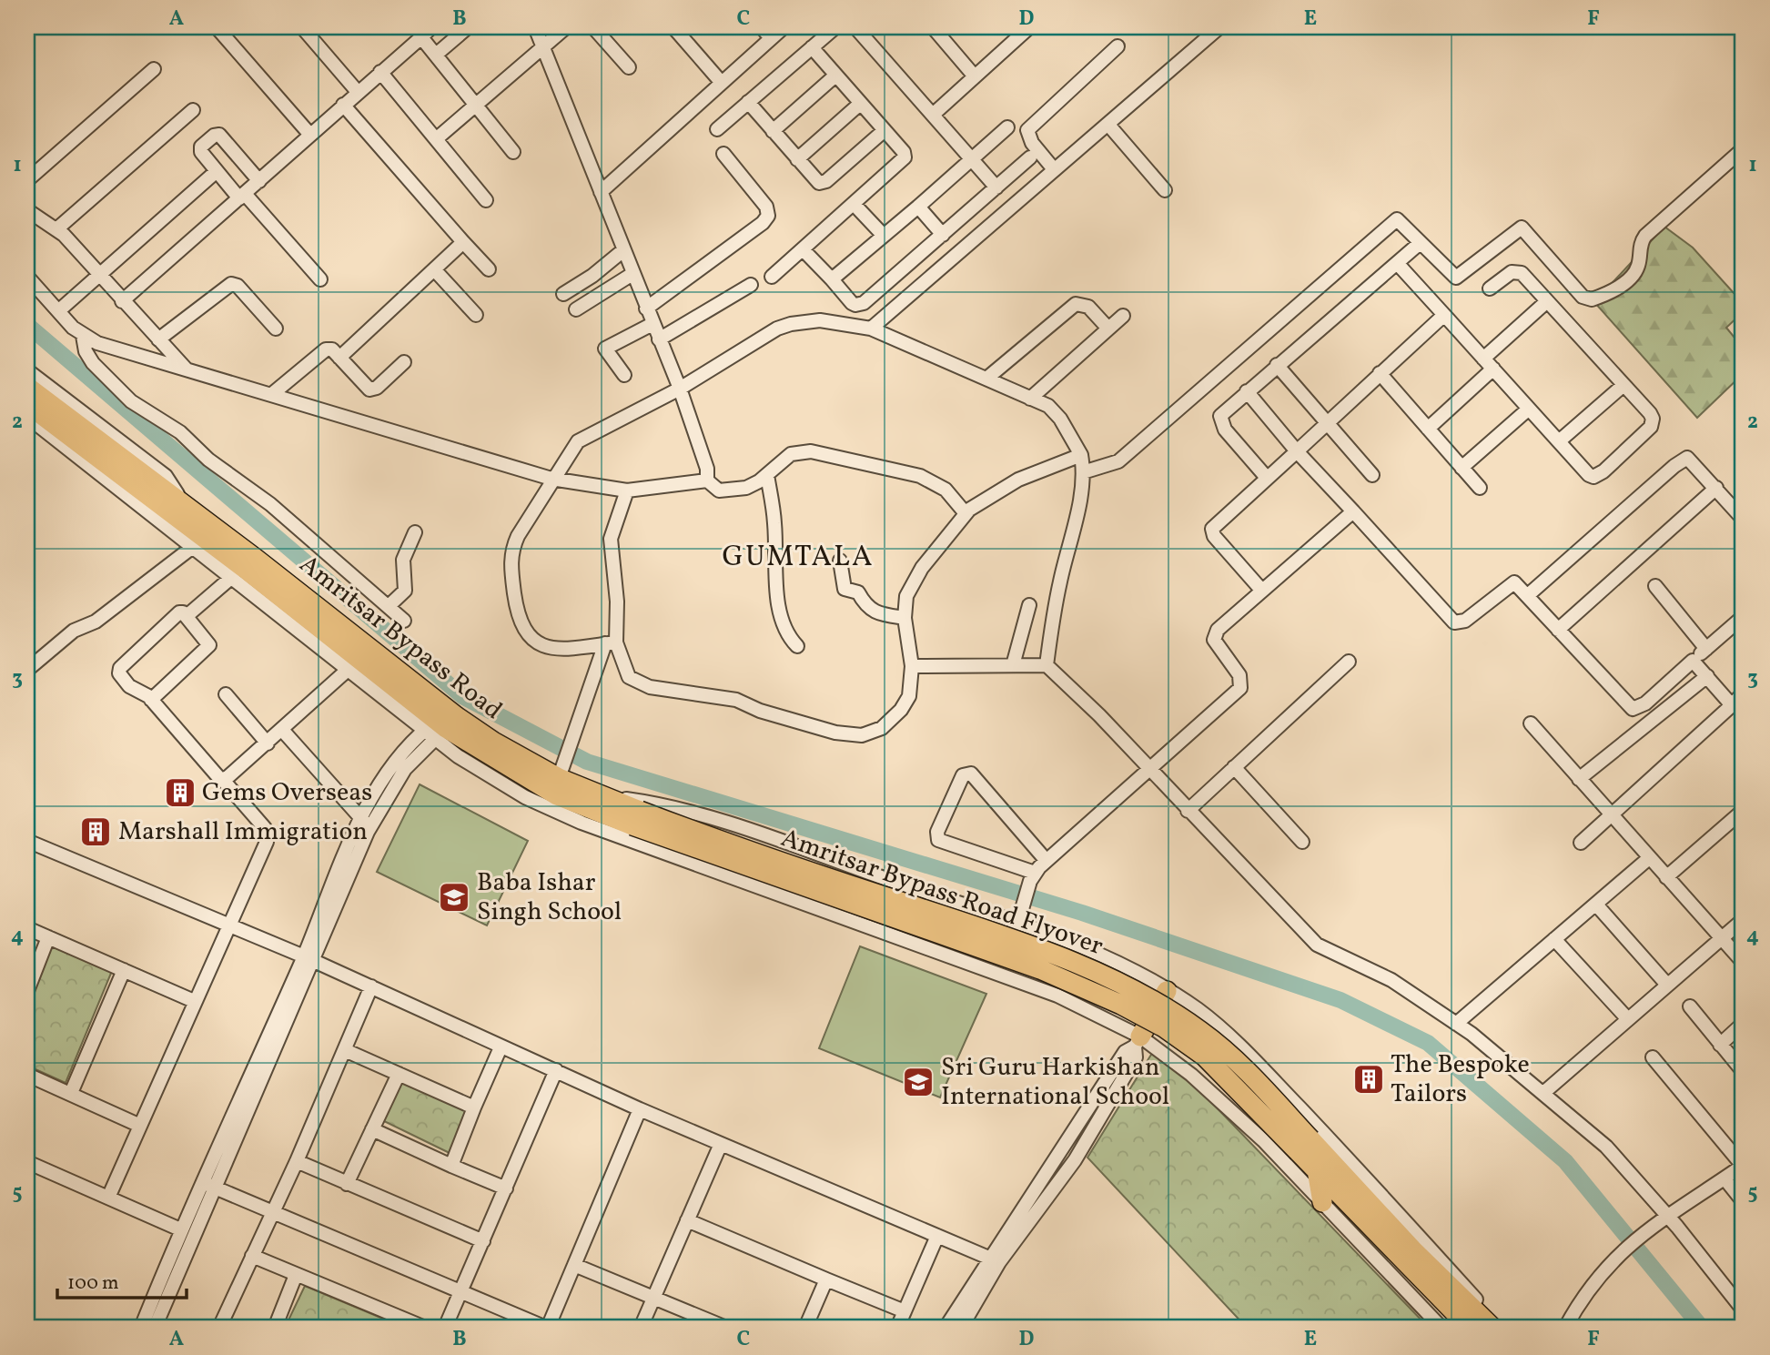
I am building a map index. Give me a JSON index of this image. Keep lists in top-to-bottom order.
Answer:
{
  "streets": {
    "highway": ["Amritsar Bypass Road", "Amritsar Bypass Road Flyover"]
  },
  "crossings": [
    ["Amritsar Bypass Road", "Amritsar Bypass Road Flyover"]
  ],
  "districts": ["GUMTALA"],
  "places": {
    "building": ["Gems Overseas", "Marshall Immigration", "The Bespoke Tailors"],
    "school or university": ["Baba Ishar Singh School", "Sri Guru Harkishan International School"]
  },
  "scale_bar": "100 m",
  "grid": {
    "columns": [
      "A",
      "B",
      "C",
      "D",
      "E",
      "F"
    ],
    "rows": [
      "1",
      "2",
      "3",
      "4",
      "5"
    ]
  }
}
